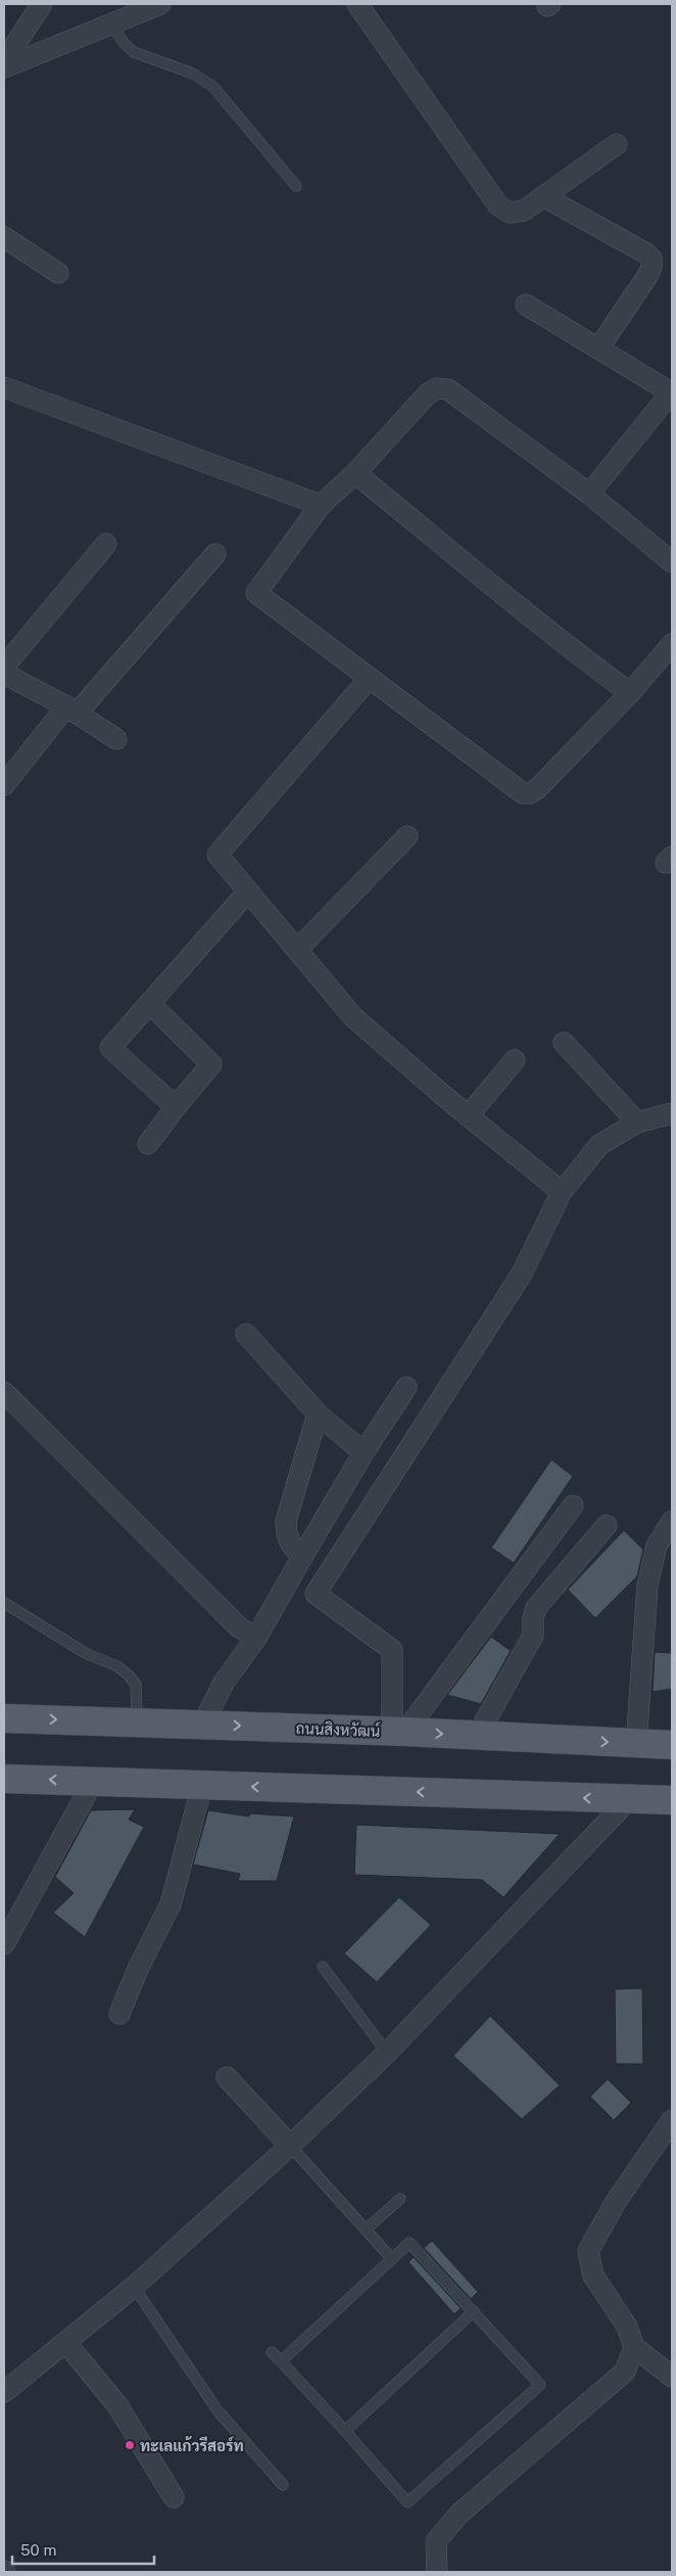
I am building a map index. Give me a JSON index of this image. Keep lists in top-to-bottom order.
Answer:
{
  "streets": {
    "main road": ["ถนนสิงหวัฒน์"]
  },
  "places": ["ทะเลแก้วรีสอร์ท"],
  "scale_bar": "50 m"
}
